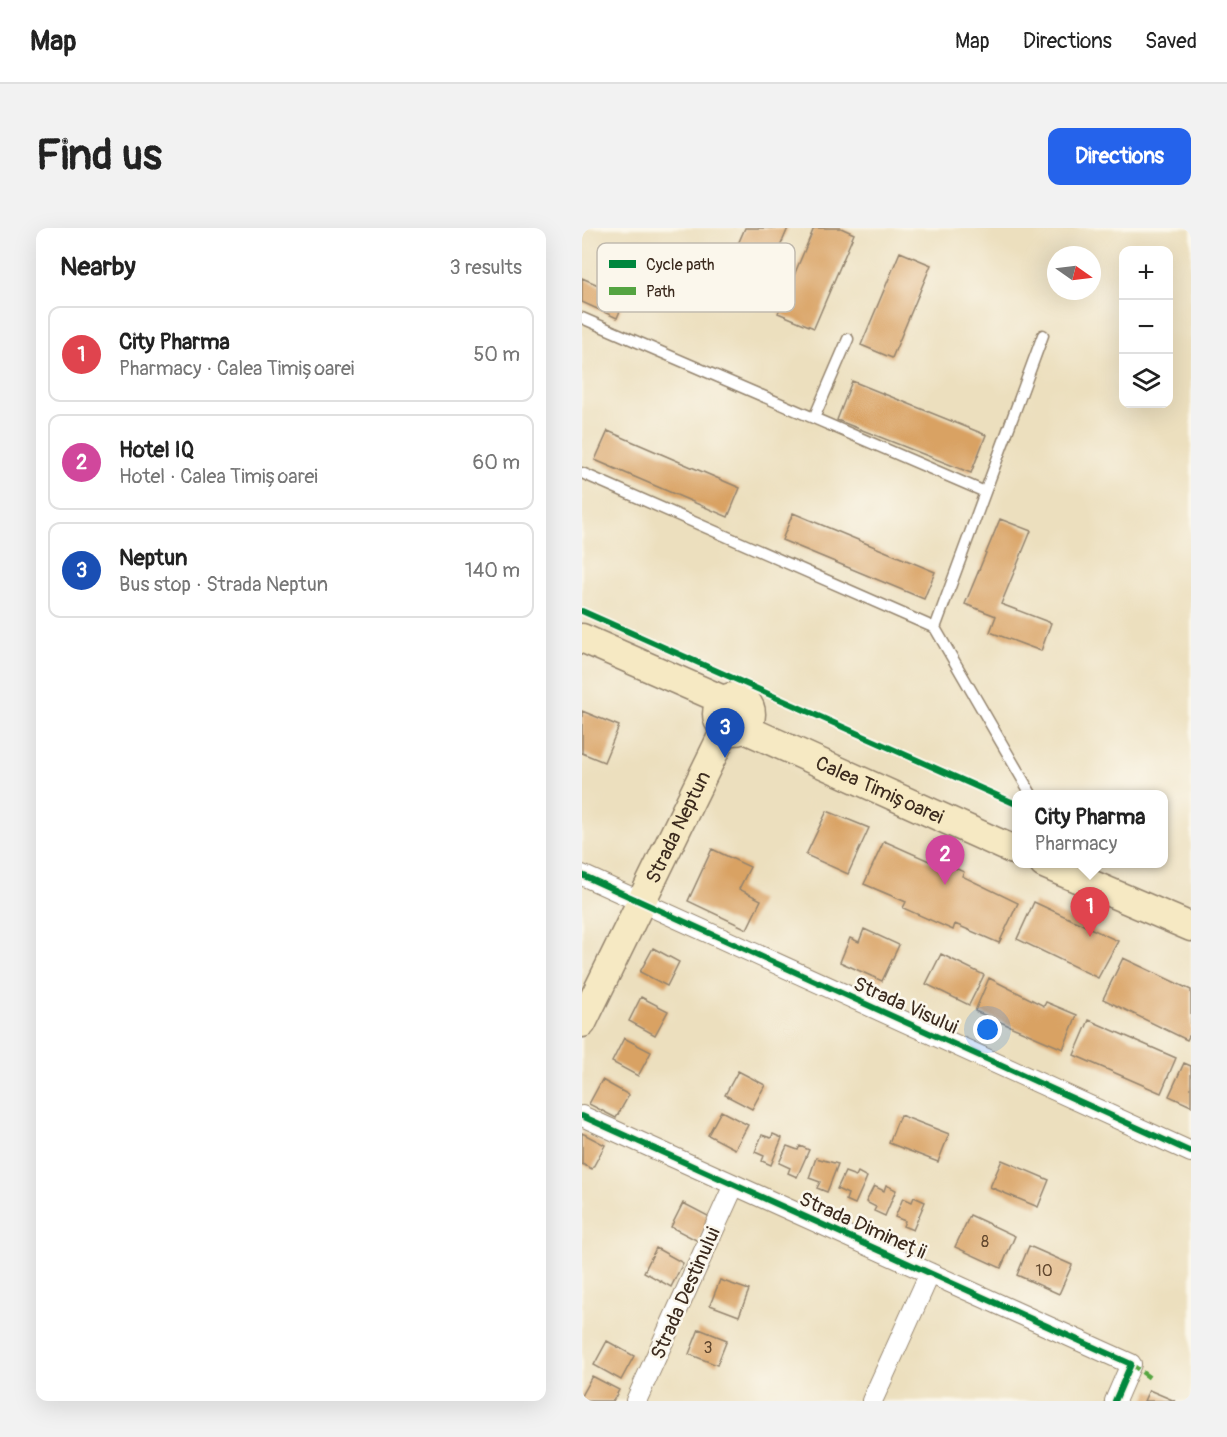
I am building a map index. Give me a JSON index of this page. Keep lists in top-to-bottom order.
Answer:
{
  "streets": {
    "main road": ["Calea Timișoarei", "Strada Neptun"],
    "street": ["Strada Visului", "Strada Dimineții", "Strada Destinului"]
  },
  "crossings": [
    ["Calea Timișoarei", "Strada Neptun"],
    ["Strada Neptun", "Strada Visului"],
    ["Strada Dimineții", "Strada Destinului"]
  ],
  "house_numbers": ["8", "10", "3"],
  "legend": ["Cycle path", "Path"],
  "north": "right",
  "page": {
    "header": "Map",
    "nav": ["Map", "Directions", "Saved"],
    "buttons": "Directions",
    "title": "Find us",
    "heading": ["Nearby", "3 results"],
    "map_buttons": ["+", "−"],
    "list": [
      {
        "mark": "1",
        "name": "City Pharma",
        "note": "Pharmacy · Calea Timișoarei",
        "value": "50 m"
      },
      {
        "mark": "2",
        "name": "Hotel IQ",
        "note": "Hotel · Calea Timișoarei",
        "value": "60 m"
      },
      {
        "mark": "3",
        "name": "Neptun",
        "note": "Bus stop · Strada Neptun",
        "value": "140 m"
      }
    ],
    "pins": ["3", "2", "1"],
    "popup": ["City Pharma", "Pharmacy"]
  }
}
